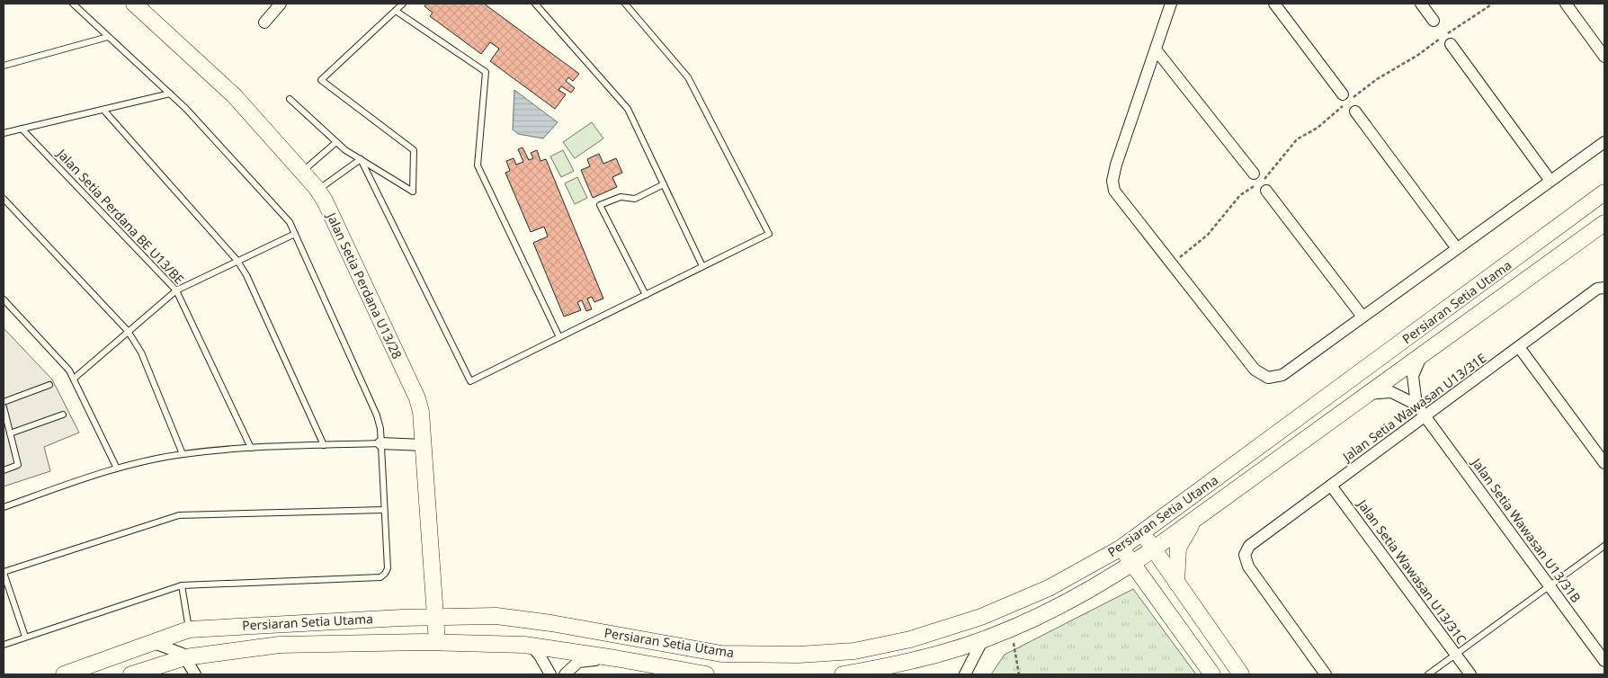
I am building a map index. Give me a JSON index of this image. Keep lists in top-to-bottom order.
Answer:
{
  "streets": {
    "street": [
      "Jalan Setia Perdana U13/28",
      "Persiaran Setia Utama",
      "Jalan Setia Wawasan U13/31E",
      "Jalan Setia Wawasan U13/31B",
      "Jalan Setia Wawasan U13/31C"
    ],
    "lane": ["Jalan Setia Perdana BE U13/BE"]
  },
  "crossings": [
    ["Jalan Setia Perdana U13/28", "Persiaran Setia Utama"],
    ["Jalan Setia Wawasan U13/31E", "Jalan Setia Wawasan U13/31B"],
    ["Jalan Setia Wawasan U13/31E", "Jalan Setia Wawasan U13/31C"]
  ]
}
